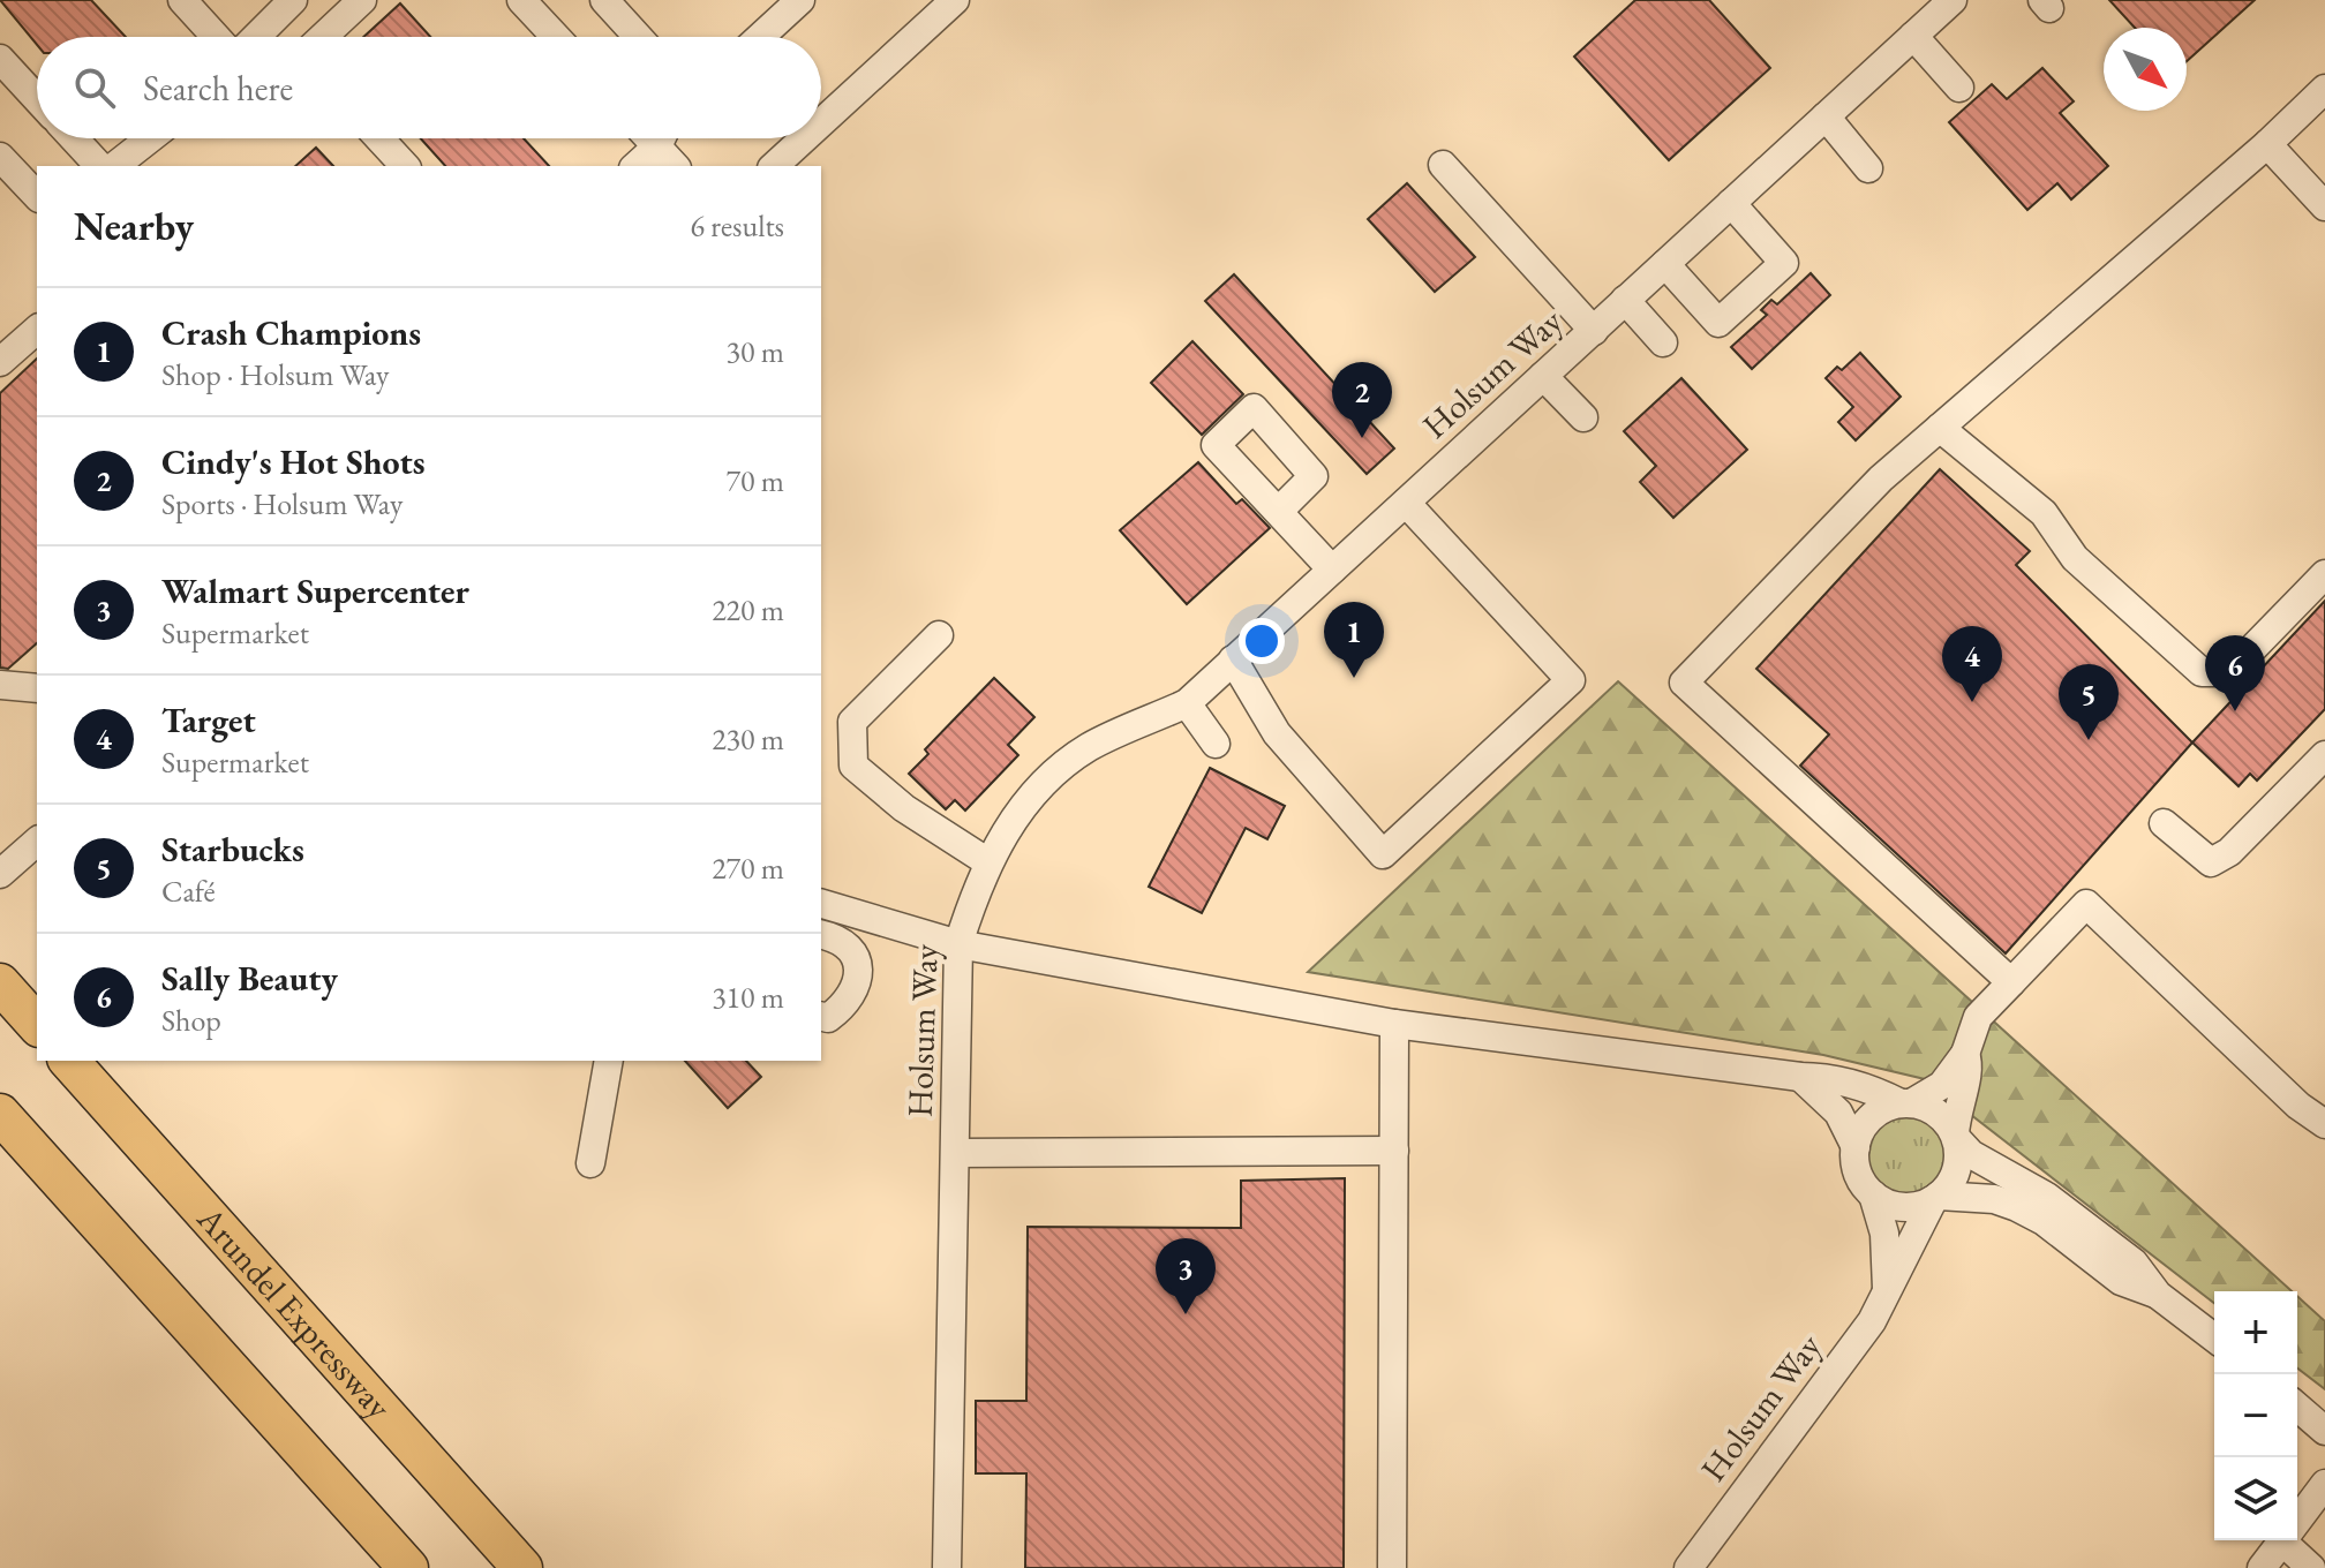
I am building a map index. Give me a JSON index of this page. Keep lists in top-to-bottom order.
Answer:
{
  "streets": {
    "highway": ["Arundel Expressway"],
    "street": ["Holsum Way"]
  },
  "north": "bottom right",
  "page": {
    "search": "Search here",
    "heading": ["Nearby", "6 results"],
    "list": [
      {
        "mark": "1",
        "name": "Crash Champions",
        "note": "Shop · Holsum Way",
        "value": "30 m"
      },
      {
        "mark": "2",
        "name": "Cindy's Hot Shots",
        "note": "Sports · Holsum Way",
        "value": "70 m"
      },
      {
        "mark": "3",
        "name": "Walmart Supercenter",
        "note": "Supermarket",
        "value": "220 m"
      },
      {
        "mark": "4",
        "name": "Target",
        "note": "Supermarket",
        "value": "230 m"
      },
      {
        "mark": "5",
        "name": "Starbucks",
        "note": "Café",
        "value": "270 m"
      },
      {
        "mark": "6",
        "name": "Sally Beauty",
        "note": "Shop",
        "value": "310 m"
      }
    ],
    "pins": [
      "2",
      "1",
      "4",
      "6",
      "5",
      "3"
    ],
    "map_buttons": ["+", "−"]
  }
}
